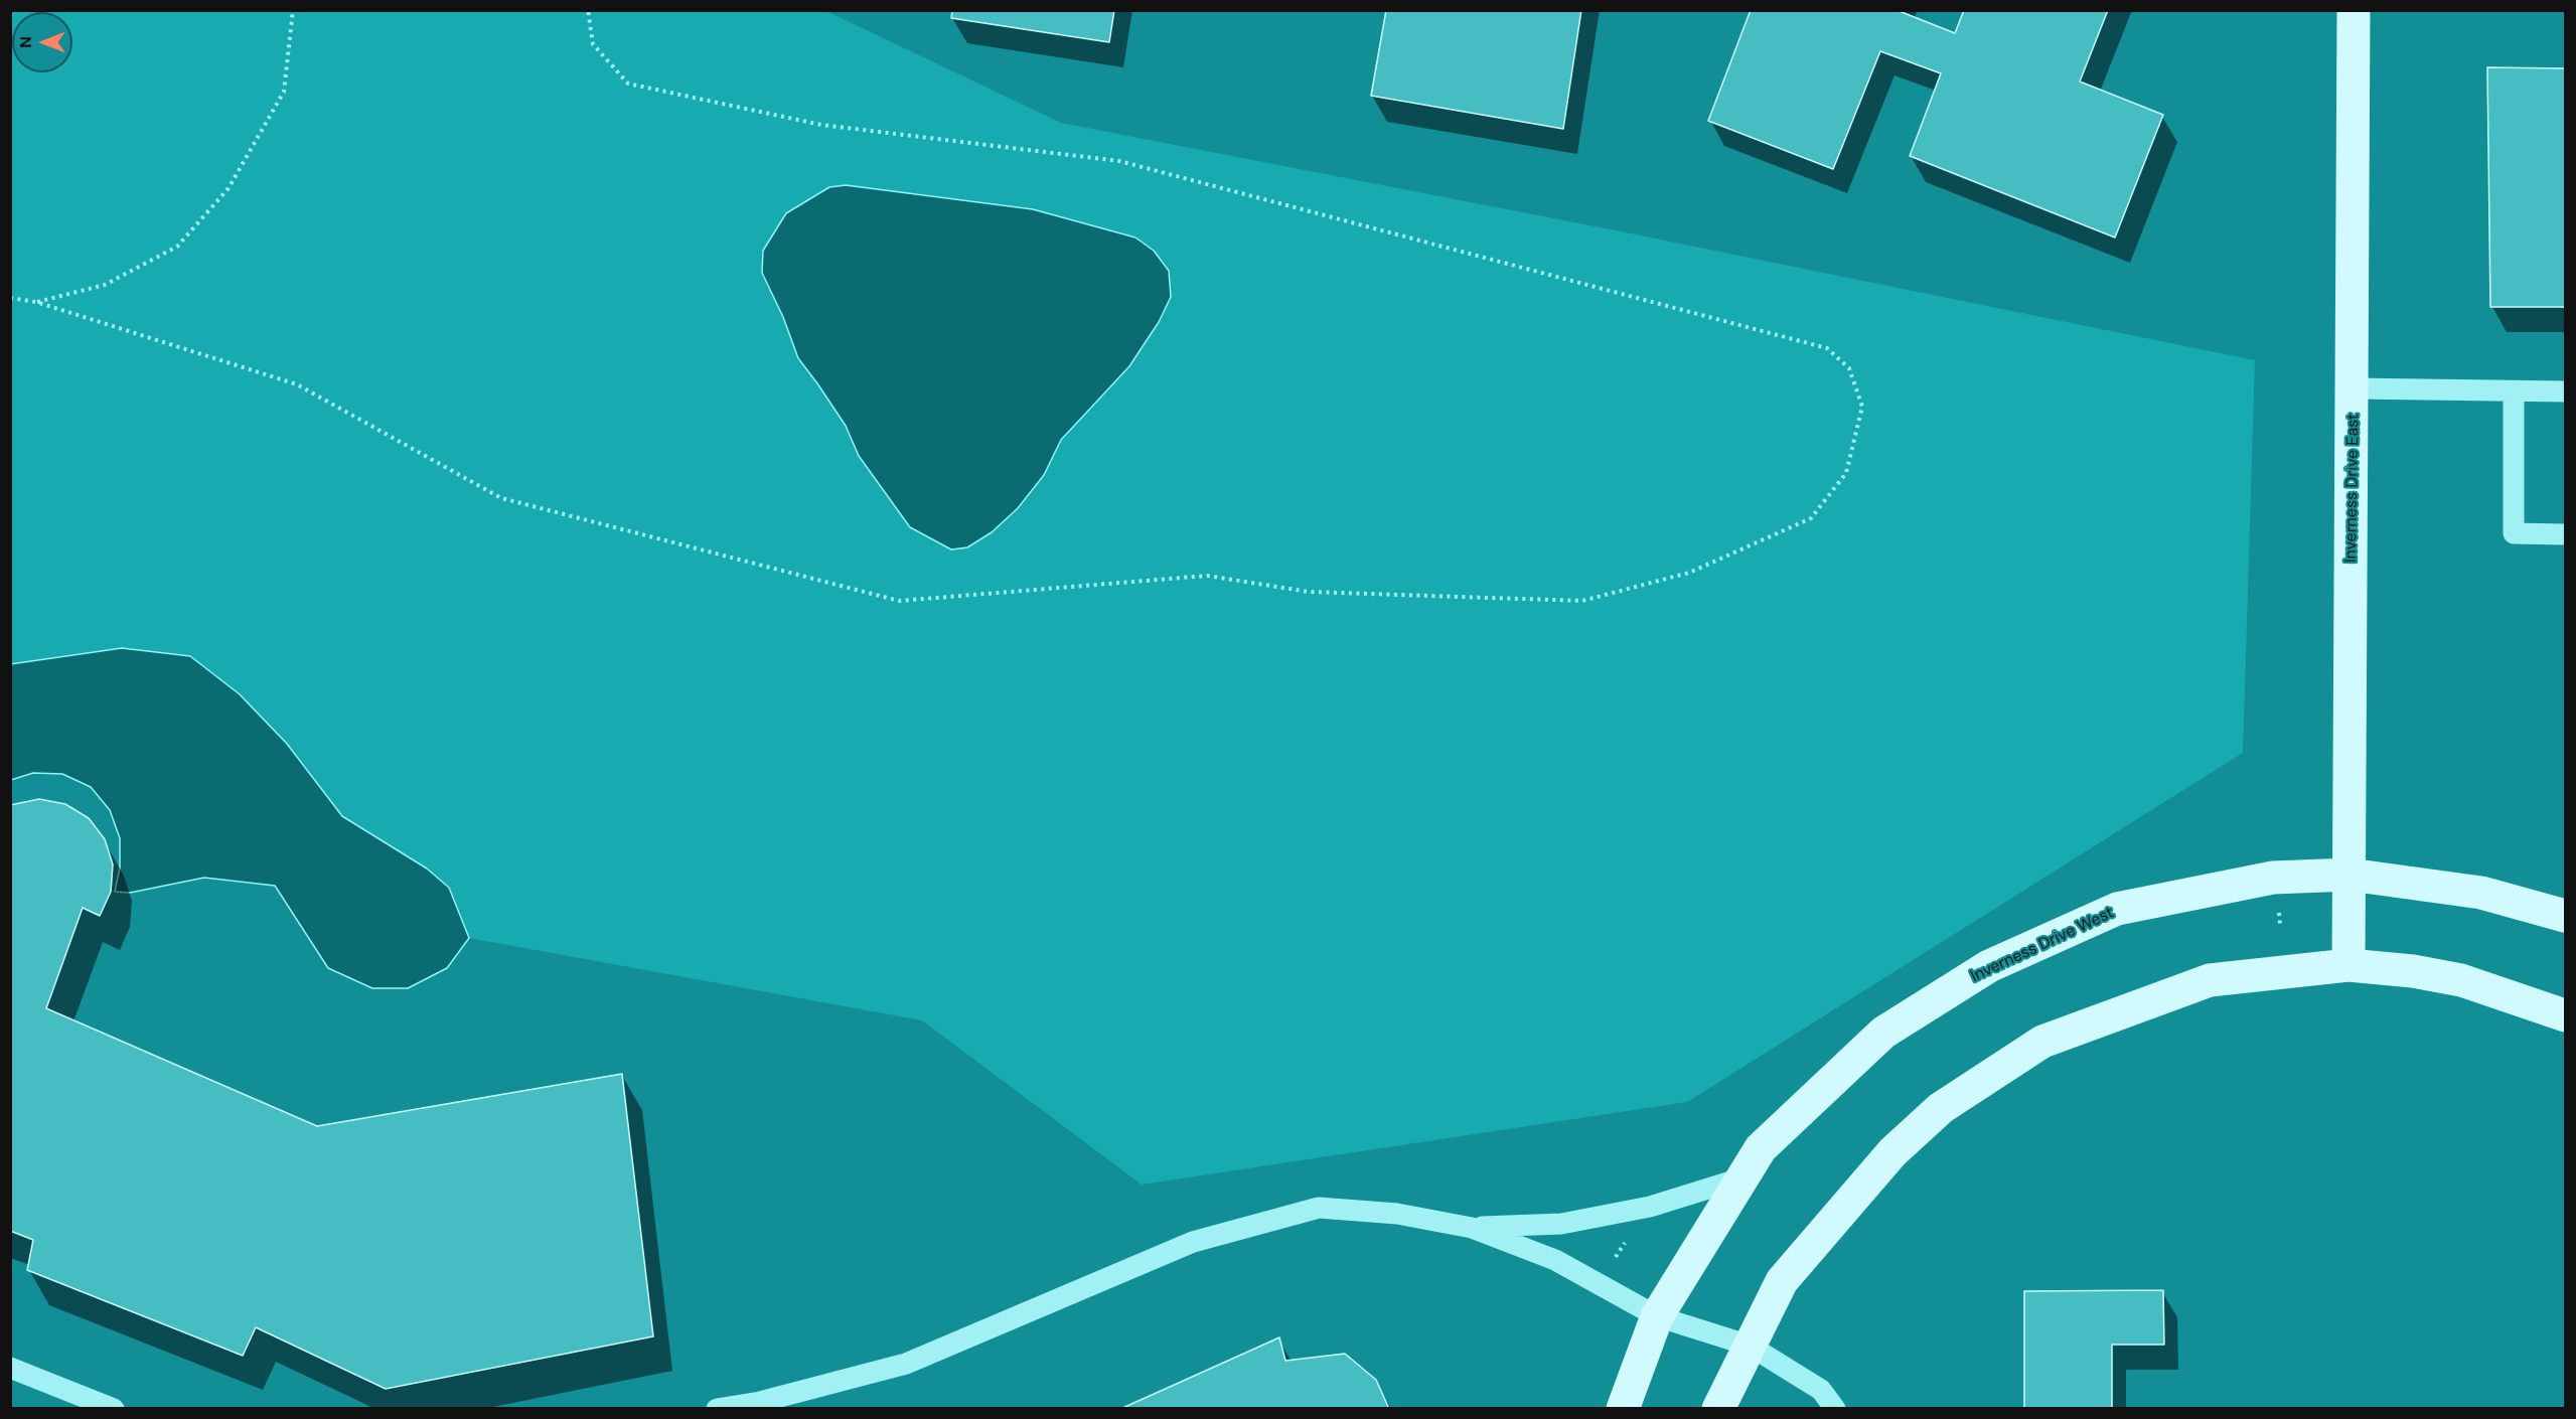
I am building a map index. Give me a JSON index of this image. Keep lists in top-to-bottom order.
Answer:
{
  "streets": {
    "main road": ["Inverness Drive East", "Inverness Drive West"]
  },
  "crossings": [
    ["Inverness Drive East", "Inverness Drive West"]
  ],
  "north": "left"
}
